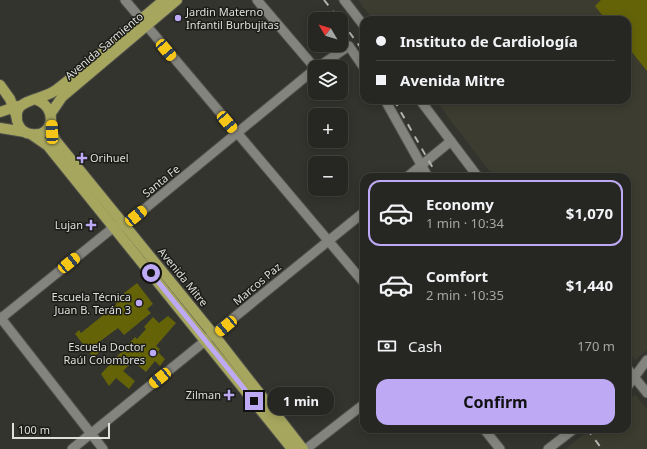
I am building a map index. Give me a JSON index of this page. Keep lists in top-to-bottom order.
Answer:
{
  "streets": {
    "main road": ["Avenida Sarmiento", "Avenida Mitre"],
    "street": ["Santa Fe", "Marcos Paz"]
  },
  "crossings": [
    ["Avenida Sarmiento", "Avenida Mitre"],
    ["Santa Fe", "Avenida Mitre"],
    ["Avenida Mitre", "Marcos Paz"]
  ],
  "places": {
    "other": ["Jardin Materno Infantil Burbujitas", "Escuela Técnica Juan B. Terán 3", "Escuela Doctor Raúl Colombres"],
    "health": ["Orihuel", "Lujan", "Zilman"]
  },
  "scale_bar": "100 m",
  "north": "top left",
  "page": {
    "map_buttons": ["+", "−"],
    "banner": ["Instituto de Cardiología", "Avenida Mitre"],
    "list": [
      {
        "name": "Economy",
        "note": "1 min · 10:34",
        "value": "$1,070"
      },
      {
        "name": "Comfort",
        "note": "2 min · 10:35",
        "value": "$1,440"
      }
    ],
    "pay": ["Cash", "170 m"],
    "buttons": "Confirm",
    "bubble": "1 min",
    "scale": "100 m"
  }
}
